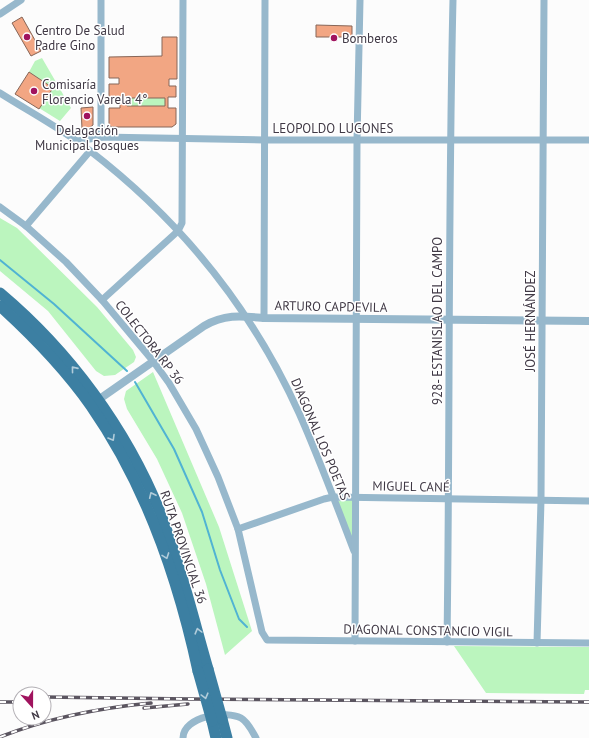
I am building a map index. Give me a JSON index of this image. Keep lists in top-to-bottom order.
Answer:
{
  "streets": {
    "main road": ["RUTA PROVINCIAL 36"],
    "street": [
      "LEOPOLDO LUGONES",
      "ARTURO CAPDEVILA",
      "928- ESTANISLAO DEL CAMPO",
      "JOSÉ HERNÁNDEZ",
      "COLECTORA RP 36",
      "DIAGONAL LOS POETAS",
      "MIGUEL CANÉ",
      "DIAGONAL CONSTANCIO VIGIL"
    ]
  },
  "crossings": [
    ["LEOPOLDO LUGONES", "928- ESTANISLAO DEL CAMPO"],
    ["LEOPOLDO LUGONES", "JOSÉ HERNÁNDEZ"],
    ["LEOPOLDO LUGONES", "DIAGONAL LOS POETAS"],
    ["ARTURO CAPDEVILA", "928- ESTANISLAO DEL CAMPO"],
    ["ARTURO CAPDEVILA", "JOSÉ HERNÁNDEZ"],
    ["ARTURO CAPDEVILA", "COLECTORA RP 36"],
    ["ARTURO CAPDEVILA", "DIAGONAL LOS POETAS"],
    ["ARTURO CAPDEVILA", "RUTA PROVINCIAL 36"],
    ["928- ESTANISLAO DEL CAMPO", "MIGUEL CANÉ"],
    ["928- ESTANISLAO DEL CAMPO", "DIAGONAL CONSTANCIO VIGIL"],
    ["JOSÉ HERNÁNDEZ", "MIGUEL CANÉ"],
    ["JOSÉ HERNÁNDEZ", "DIAGONAL CONSTANCIO VIGIL"],
    ["COLECTORA RP 36", "MIGUEL CANÉ"],
    ["COLECTORA RP 36", "DIAGONAL CONSTANCIO VIGIL"],
    ["DIAGONAL LOS POETAS", "MIGUEL CANÉ"]
  ],
  "places": [
    "Centro De Salud Padre Gino",
    "Bomberos",
    "Comisaría Florencio Varela 4°",
    "Delagación Municipal Bosques"
  ],
  "north": "bottom"
}
